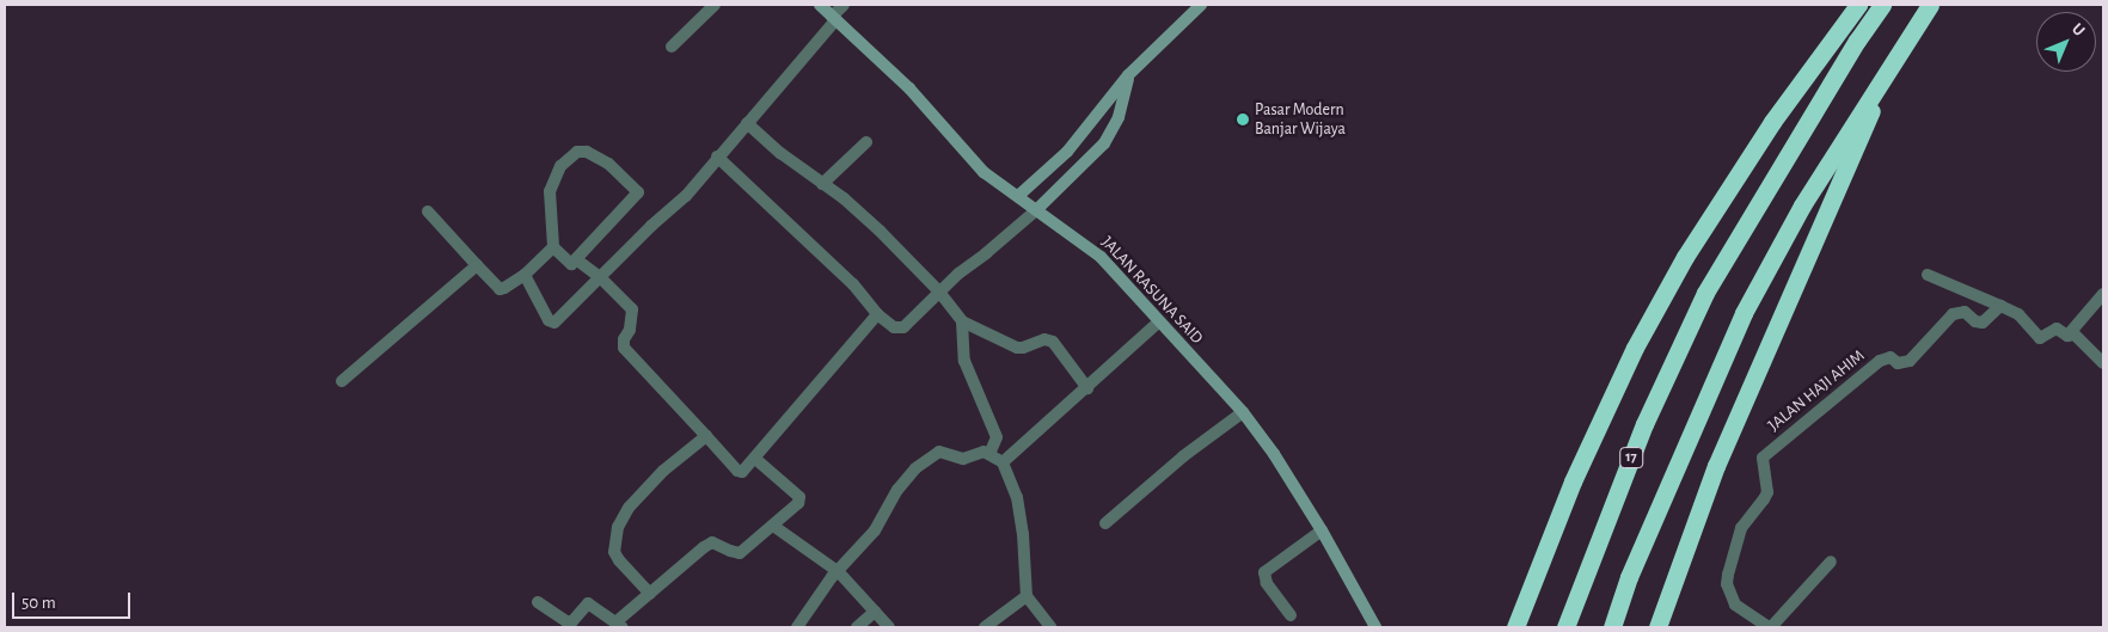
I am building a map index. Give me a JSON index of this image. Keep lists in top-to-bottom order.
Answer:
{
  "streets": {
    "highway": ["17"],
    "main road": ["JALAN RASUNA SAID"],
    "street": ["JALAN HAJI AHIM"]
  },
  "places": ["Pasar Modern Banjar Wijaya"],
  "scale_bar": "50 m",
  "north": "top right"
}
